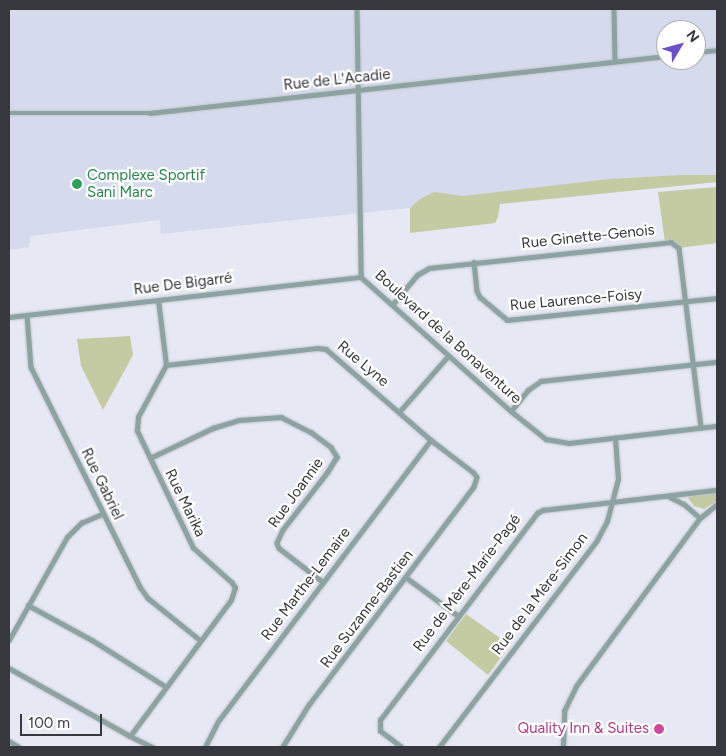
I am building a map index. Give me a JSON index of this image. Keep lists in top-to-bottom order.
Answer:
{
  "streets": {
    "street": [
      "Rue de L'Acadie",
      "Rue Ginette-Genois",
      "Rue De Bigarré",
      "Rue Laurence-Foisy",
      "Boulevard de la Bonaventure",
      "Rue Lyne",
      "Rue Gabriel",
      "Rue Joannie",
      "Rue Marika",
      "Rue de Mère-Marie-Pagé",
      "Rue Marthe-Lemaire",
      "Rue de la Mère-Simon",
      "Rue Suzanne-Bastien"
    ]
  },
  "crossings": [
    ["Rue de L'Acadie", "Boulevard de la Bonaventure"],
    ["Rue Ginette-Genois", "Rue Laurence-Foisy"],
    ["Rue Ginette-Genois", "Boulevard de la Bonaventure"],
    ["Rue De Bigarré", "Boulevard de la Bonaventure"],
    ["Rue De Bigarré", "Rue Gabriel"],
    ["Boulevard de la Bonaventure", "Rue de la Mère-Simon"],
    ["Rue Lyne", "Rue Marika"],
    ["Rue Lyne", "Rue Marthe-Lemaire"],
    ["Rue Lyne", "Rue Suzanne-Bastien"],
    ["Rue Gabriel", "Rue Marika"],
    ["Rue Joannie", "Rue Marika"],
    ["Rue Joannie", "Rue Marthe-Lemaire"],
    ["Rue de Mère-Marie-Pagé", "Rue de la Mère-Simon"]
  ],
  "places": ["Complexe Sportif Sani Marc", "Quality Inn & Suites"],
  "scale_bar": "100 m",
  "north": "top right"
}
